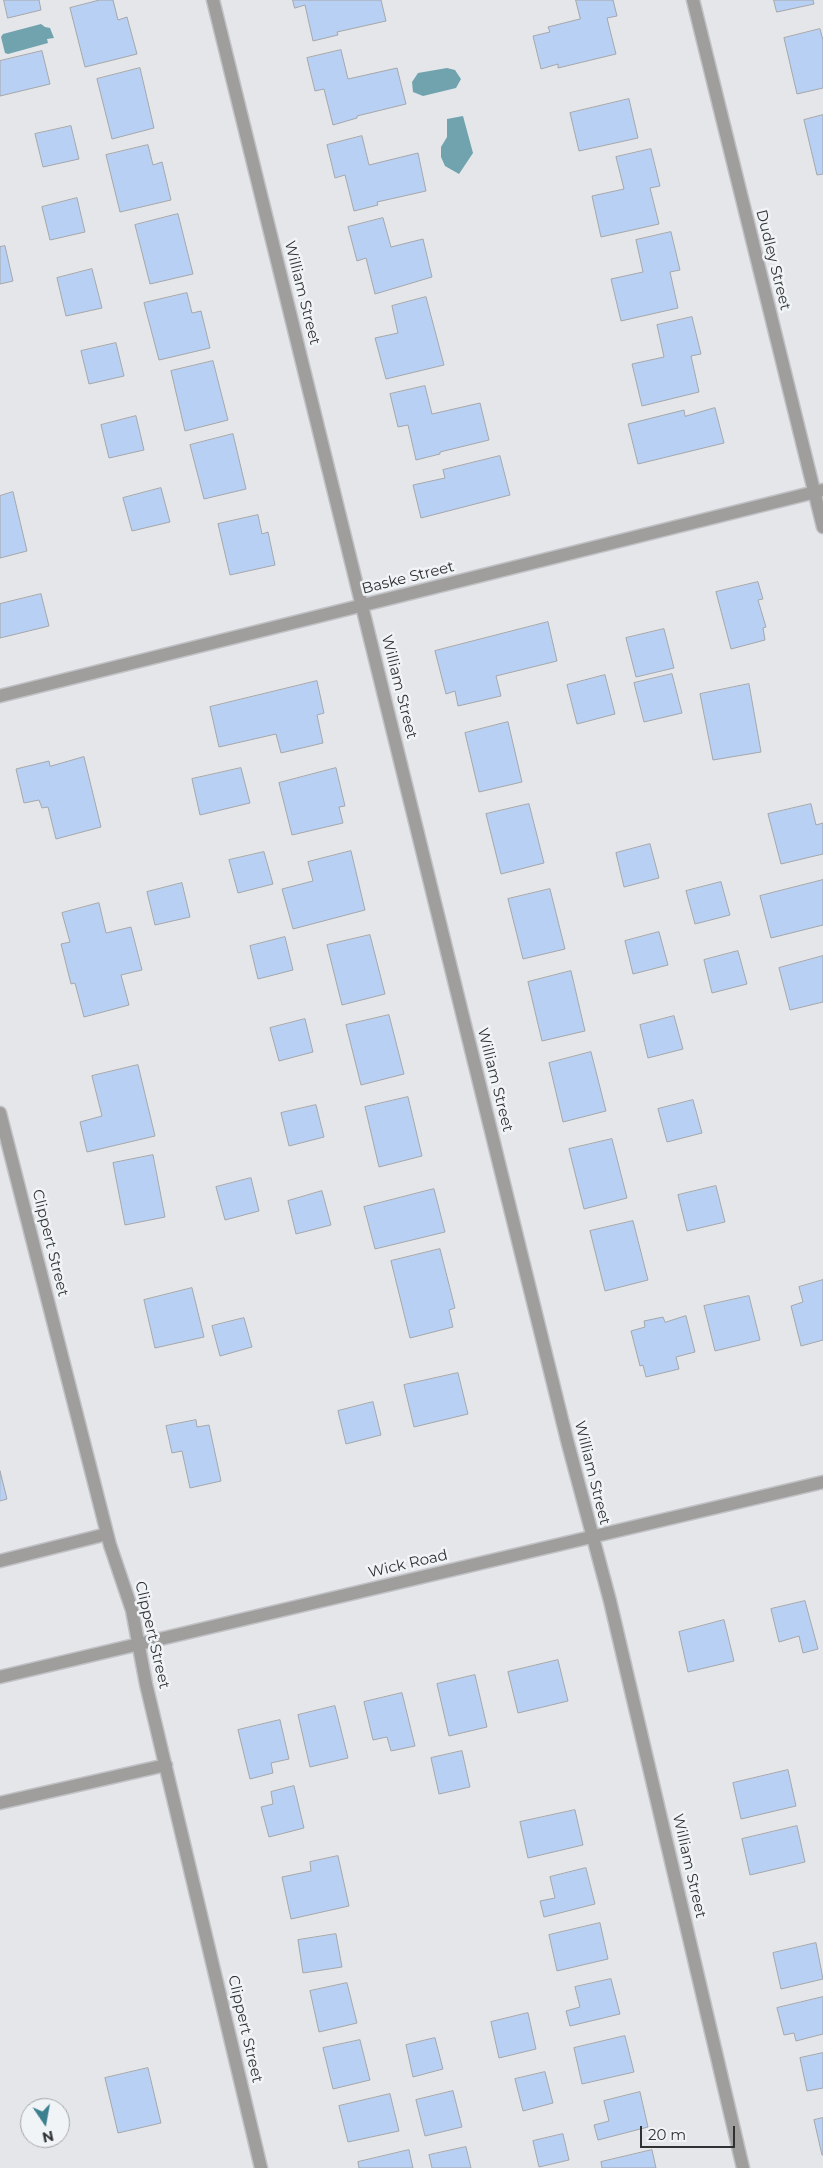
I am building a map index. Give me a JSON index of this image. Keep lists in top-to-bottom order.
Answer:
{
  "streets": {
    "street": [
      "Dudley Street",
      "William Street",
      "Baske Street",
      "Clippert Street",
      "Wick Road"
    ]
  },
  "crossings": [
    ["Dudley Street", "Baske Street"],
    ["William Street", "Baske Street"],
    ["William Street", "Wick Road"],
    ["Clippert Street", "Wick Road"]
  ],
  "scale_bar": "20 m",
  "north": "bottom"
}
